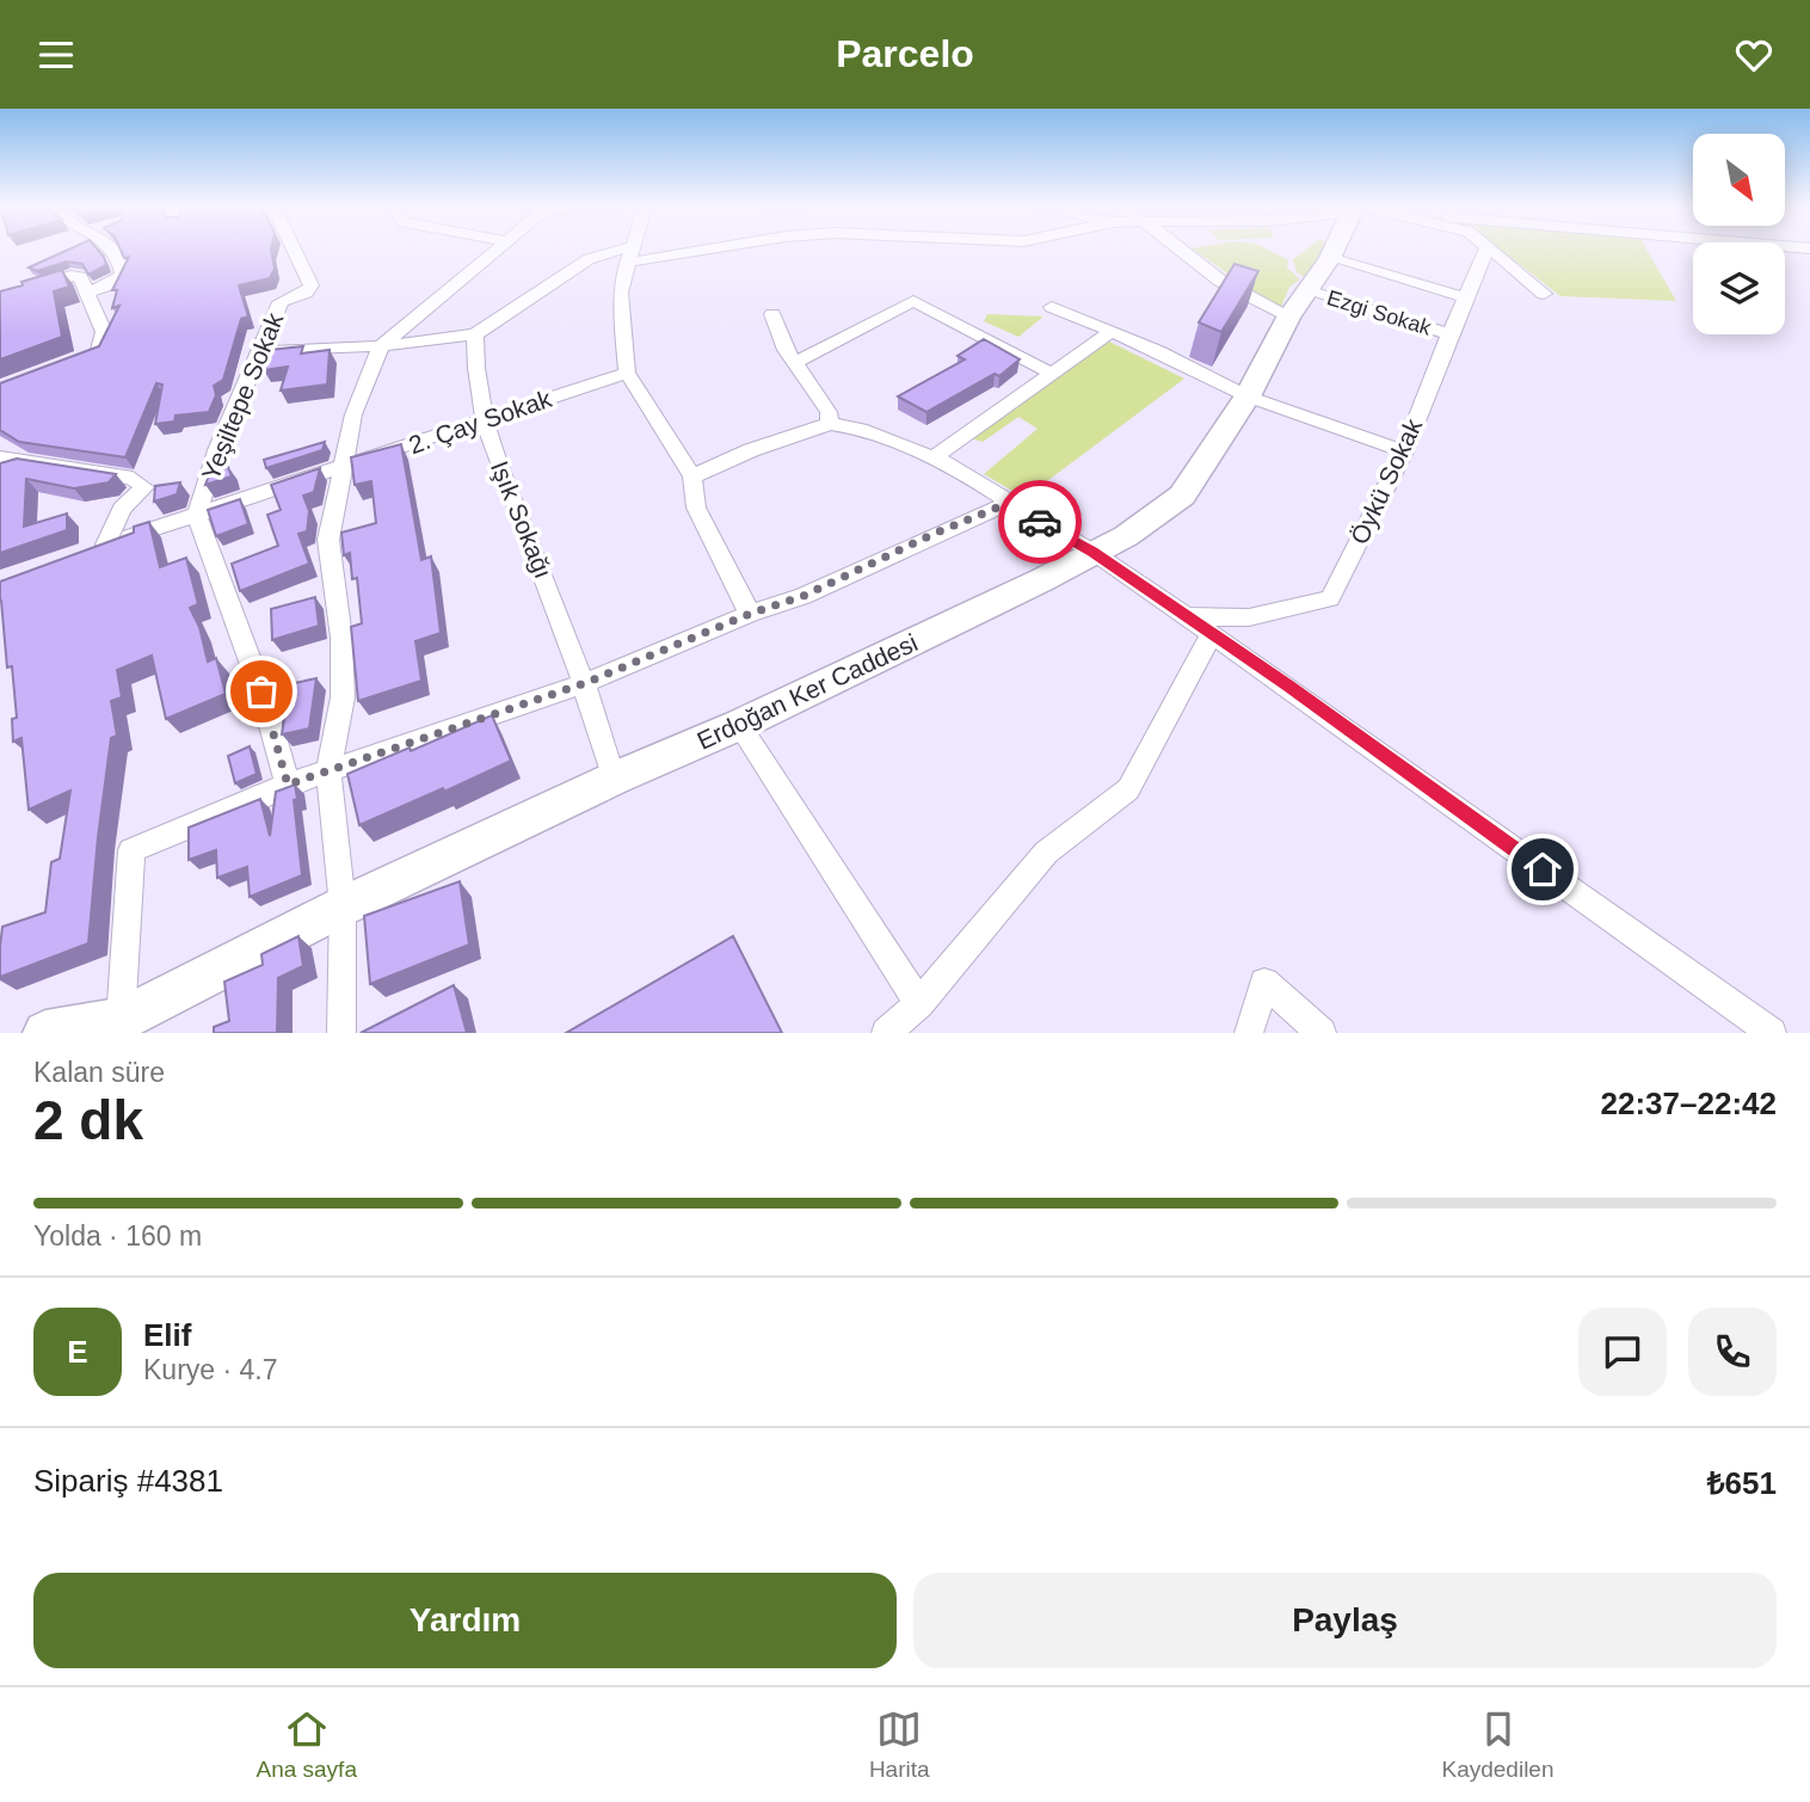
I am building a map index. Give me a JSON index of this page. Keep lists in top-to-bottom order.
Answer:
{
  "streets": {
    "main road": ["Erdoğan Ker Caddesi"],
    "street": [
      "Ezgi Sokak",
      "Yeşiltepe Sokak",
      "2. Çay Sokak",
      "Öykü Sokak",
      "Işık Sokağı"
    ]
  },
  "crossings": [
    ["Ezgi Sokak", "Öykü Sokak"],
    ["Ezgi Sokak", "Erdoğan Ker Caddesi"],
    ["Yeşiltepe Sokak", "2. Çay Sokak"],
    ["2. Çay Sokak", "Işık Sokağı"],
    ["Işık Sokağı", "Erdoğan Ker Caddesi"]
  ],
  "north": "bottom right",
  "page": {
    "header": "Parcelo",
    "heading": ["2 dk", "Kalan süre", "22:37–22:42"],
    "panel": [
      "Elif",
      "Kurye · 4.7",
      "Sipariş #4381",
      "₺651"
    ],
    "bar": "Yolda · 160 m",
    "round": "E",
    "buttons": ["Yardım", "Paylaş"],
    "tabs": ["Ana sayfa", "Harita", "Kaydedilen"]
  }
}
